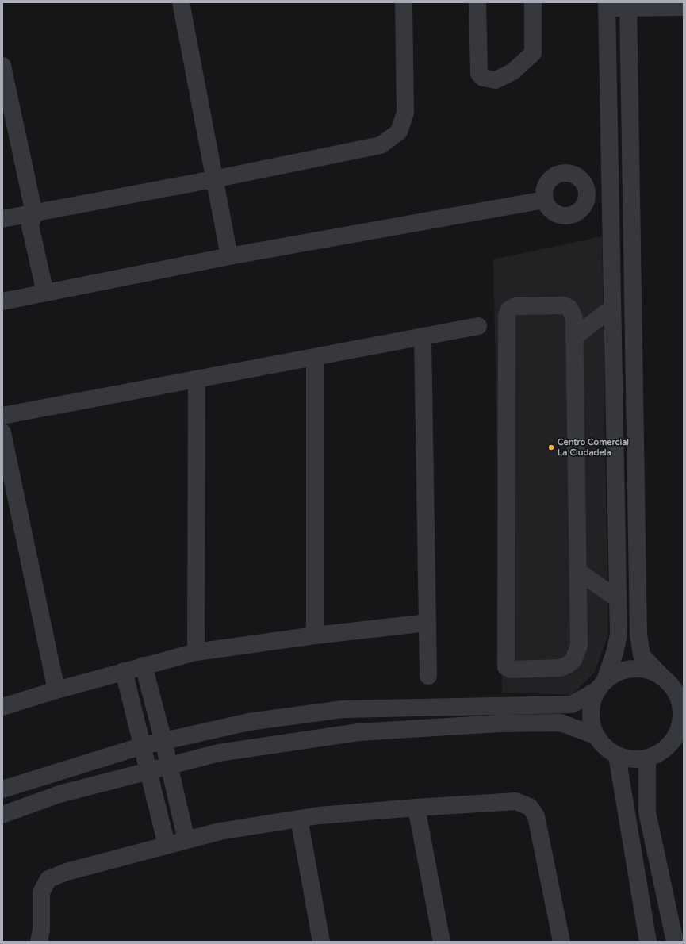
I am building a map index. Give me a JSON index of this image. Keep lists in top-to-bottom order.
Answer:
{
  "places": ["Centro Comercial La Ciudadela"]
}
